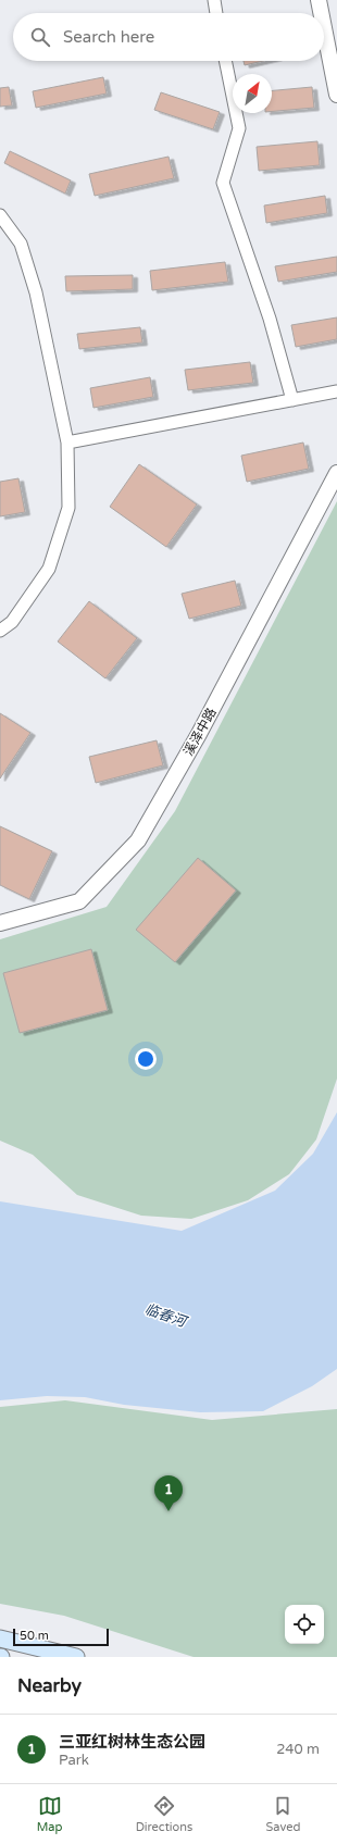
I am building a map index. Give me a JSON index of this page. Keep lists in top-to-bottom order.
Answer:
{
  "streets": {
    "street": ["溪泽中路"]
  },
  "water": ["临春河"],
  "scale_bar": "50 m",
  "north": "top right",
  "page": {
    "search": "Search here",
    "pins": "1",
    "scale": "50 m",
    "heading": "Nearby",
    "list": [
      {
        "mark": "1",
        "name": "三亚红树林生态公园",
        "note": "Park",
        "value": "240 m"
      }
    ],
    "nav": ["Map", "Directions", "Saved"]
  }
}
